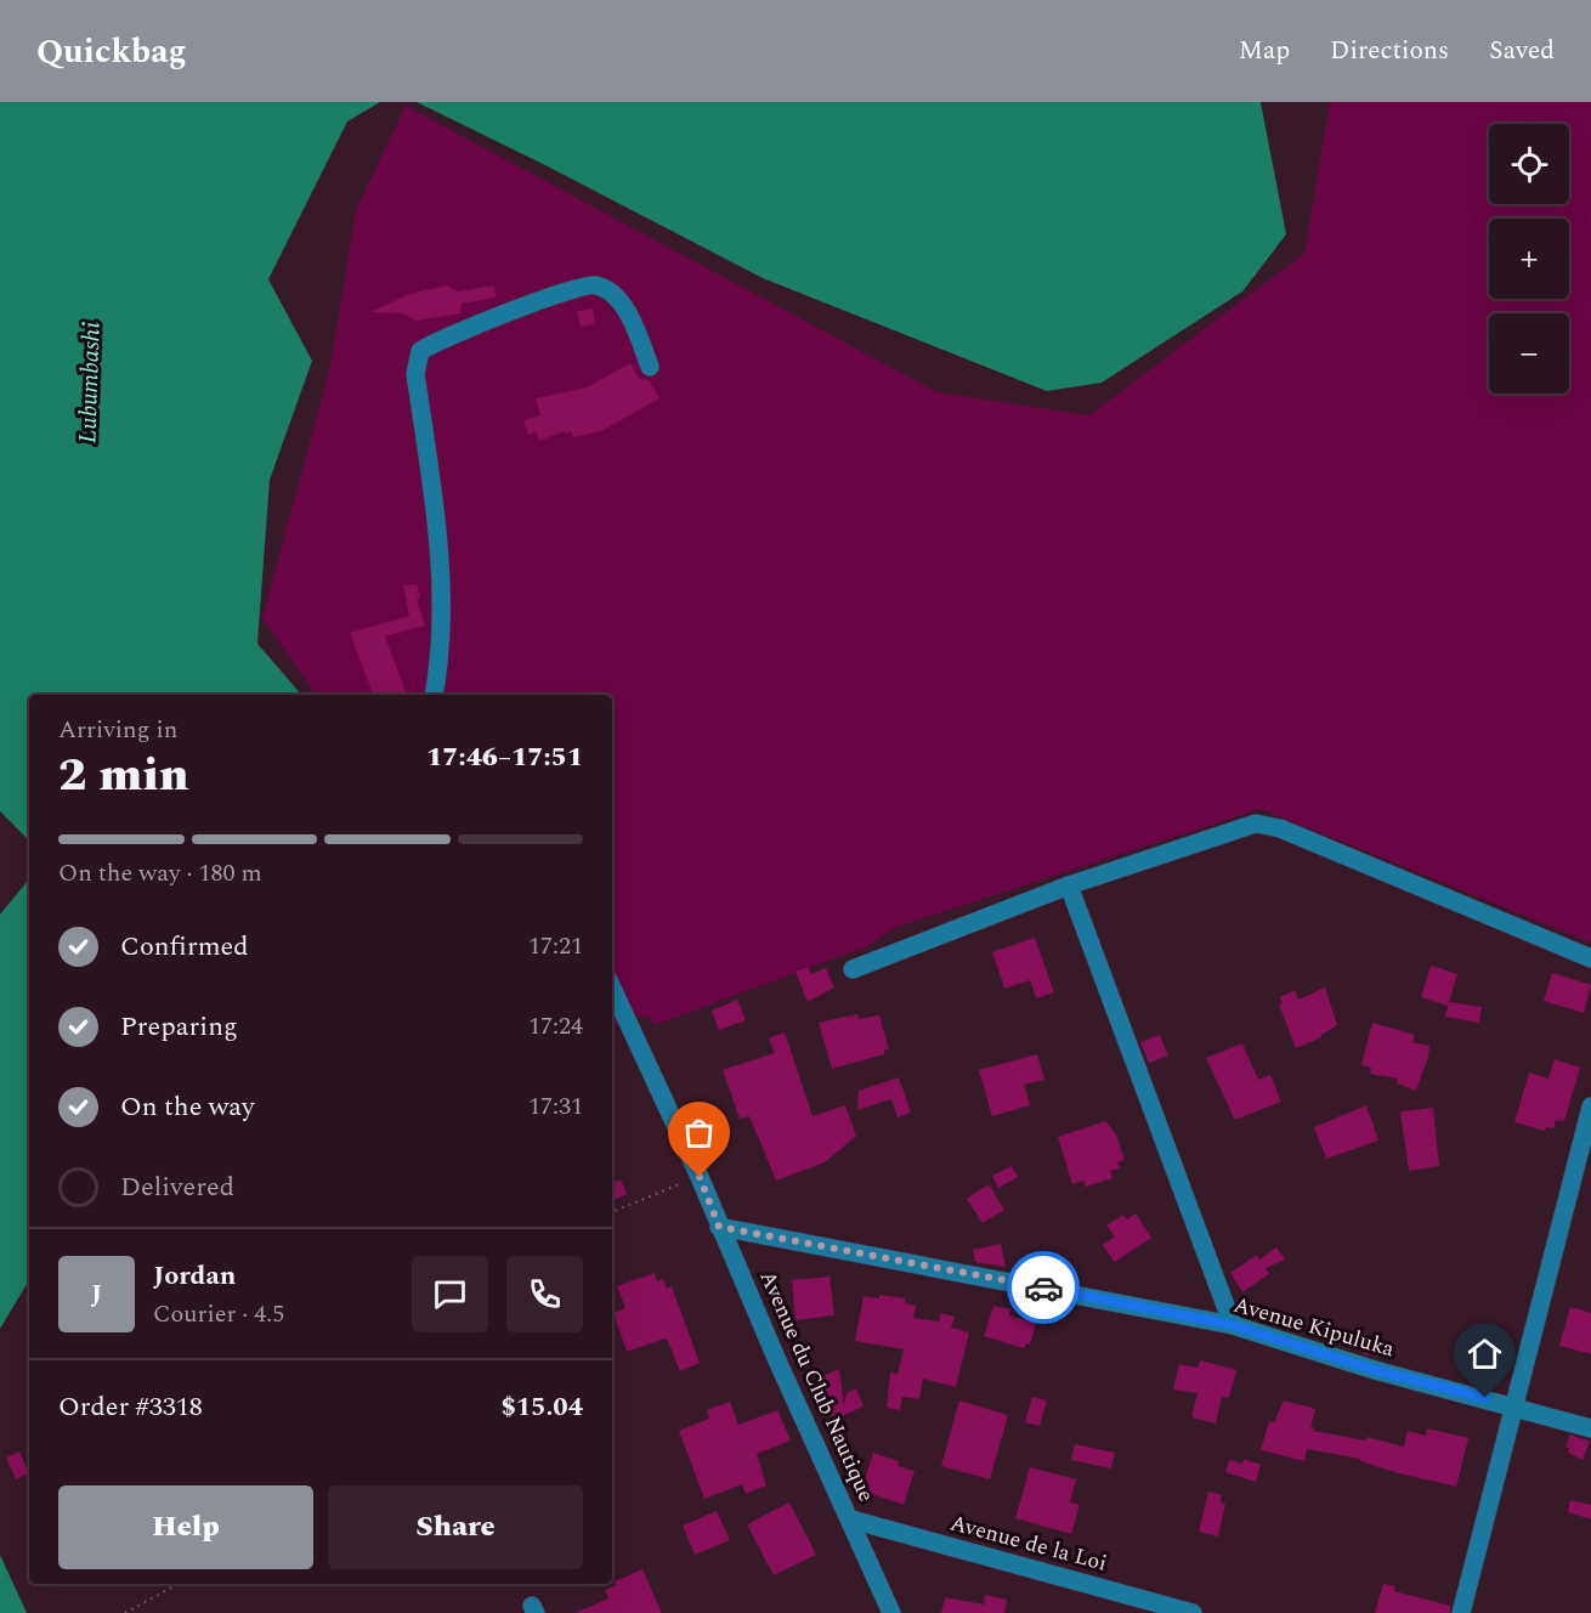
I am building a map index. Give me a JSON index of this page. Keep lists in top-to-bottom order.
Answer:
{
  "streets": {
    "street": ["Avenue Kipuluka", "Avenue du Club Nautique", "Avenue de la Loi"]
  },
  "crossings": [
    ["Avenue Kipuluka", "Avenue du Club Nautique"],
    ["Avenue du Club Nautique", "Avenue de la Loi"]
  ],
  "water": ["Lubumbashi"],
  "page": {
    "header": "Quickbag",
    "nav": ["Map", "Directions", "Saved"],
    "map_buttons": ["+", "−"],
    "heading": ["2 min", "Arriving in", "17:46–17:51"],
    "panel": [
      "Jordan",
      "Courier · 4.5",
      "Order #3318",
      "$15.04"
    ],
    "bar": "On the way · 180 m",
    "list": [
      ["Confirmed", "17:21"],
      ["Preparing", "17:24"],
      ["On the way", "17:31"],
      "Delivered"
    ],
    "round": "J",
    "buttons": ["Help", "Share"]
  }
}
